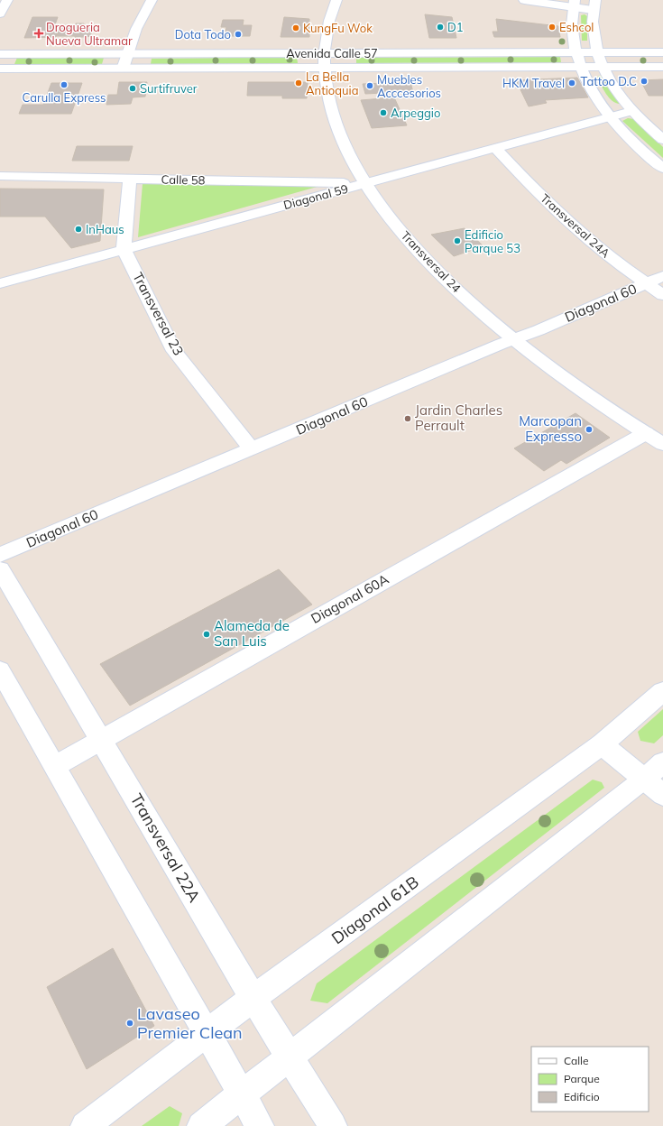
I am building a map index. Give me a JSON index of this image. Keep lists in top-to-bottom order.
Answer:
{
  "streets": {
    "street": [
      "Avenida Calle 57",
      "Calle 58",
      "Diagonal 59",
      "Transversal 24A",
      "Transversal 24",
      "Diagonal 60",
      "Transversal 23",
      "Diagonal 60A",
      "Transversal 22A",
      "Diagonal 61B"
    ]
  },
  "crossings": [
    ["Avenida Calle 57", "Transversal 24"],
    ["Calle 58", "Diagonal 59"],
    ["Calle 58", "Transversal 24"],
    ["Diagonal 59", "Transversal 24A"],
    ["Diagonal 59", "Transversal 24"],
    ["Diagonal 59", "Transversal 23"],
    ["Transversal 24A", "Diagonal 60"],
    ["Transversal 24", "Diagonal 60"],
    ["Transversal 24", "Diagonal 60A"],
    ["Diagonal 60", "Transversal 23"],
    ["Diagonal 60A", "Transversal 22A"],
    ["Transversal 22A", "Diagonal 61B"]
  ],
  "places": {
    "other": [
      "D1",
      "Eshcol",
      "KungFu Wok",
      "Dota Todo",
      "Tattoo D.C",
      "La Bella Antioquia",
      "HKM Travel",
      "Carulla Express",
      "Muebles Acccesorios",
      "Surtifruver",
      "Arpeggio",
      "InHaus",
      "Edificio Parque 53",
      "Jardin Charles Perrault",
      "Marcopan Expresso",
      "Alameda de San Luis",
      "Lavaseo Premier Clean"
    ],
    "health": ["Drogueria Nueva Ultramar"]
  },
  "legend": ["Calle", "Parque", "Edificio"]
}
